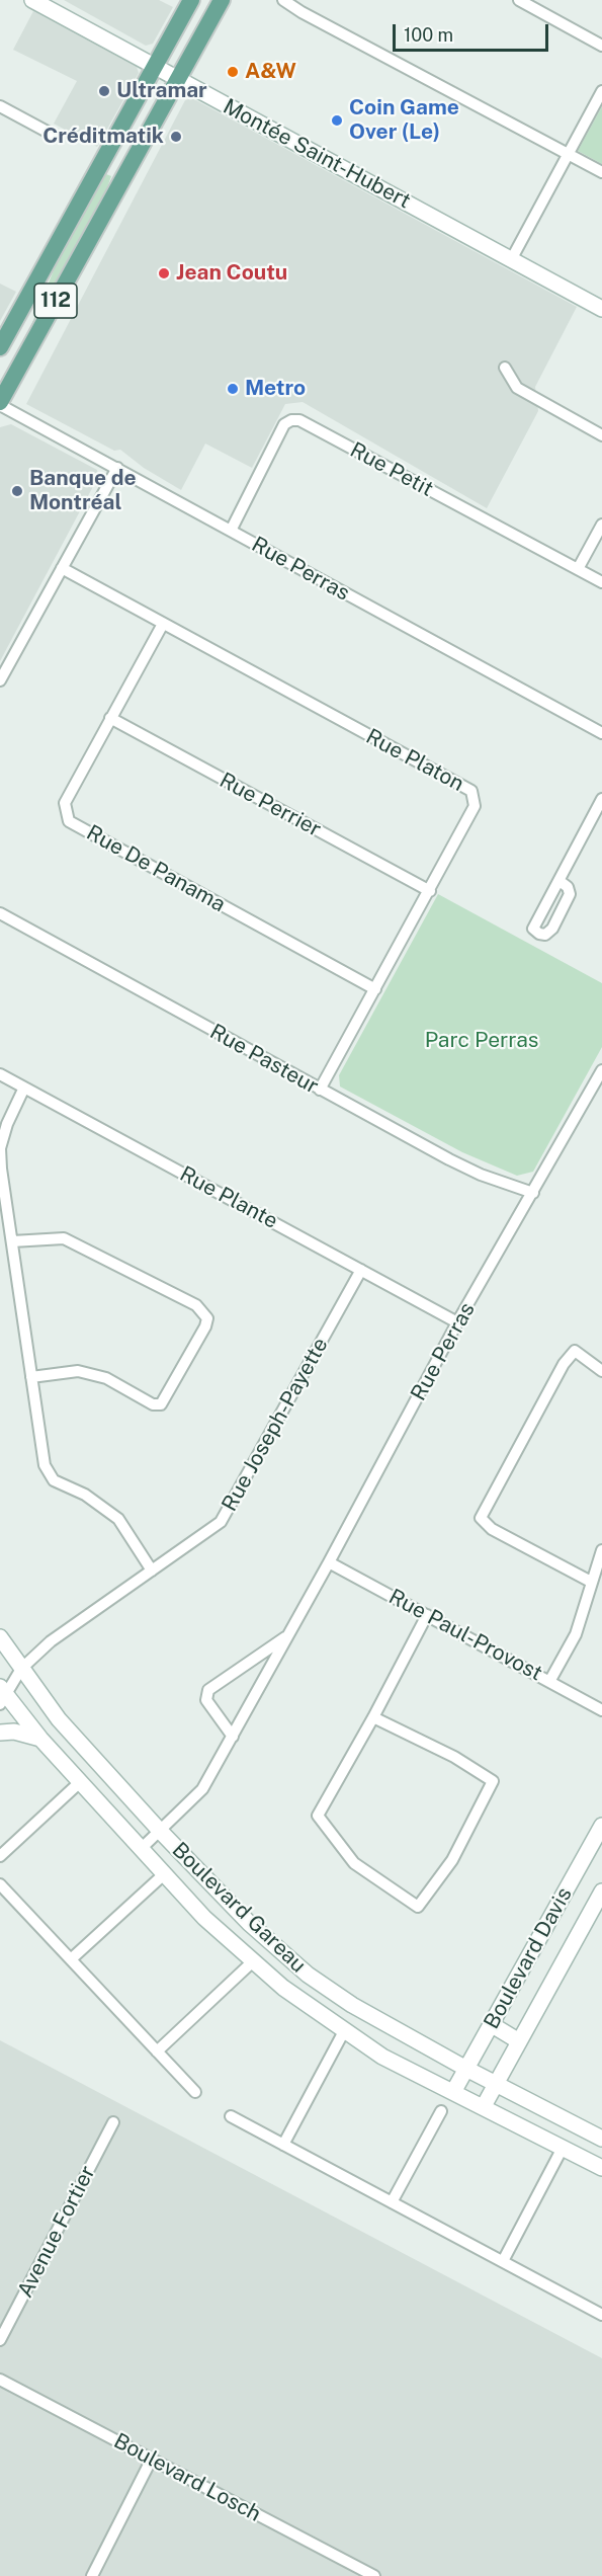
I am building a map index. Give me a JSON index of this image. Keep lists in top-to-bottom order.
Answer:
{
  "streets": {
    "main road": ["112"],
    "street": [
      "Montée Saint-Hubert",
      "Rue Petit",
      "Rue Perras",
      "Rue Platon",
      "Rue Perrier",
      "Rue De Panama",
      "Rue Pasteur",
      "Rue Plante",
      "Rue Joseph-Payette",
      "Rue Paul-Provost",
      "Boulevard Gareau",
      "Boulevard Davis",
      "Avenue Fortier",
      "Boulevard Losch"
    ]
  },
  "crossings": [
    ["Montée Saint-Hubert", "112"],
    ["112", "Rue Perras"],
    ["Rue Petit", "Rue Perras"],
    ["Rue Perras", "Rue Pasteur"],
    ["Rue Perras", "Rue Plante"],
    ["Rue Perras", "Rue Paul-Provost"],
    ["Rue Perras", "Boulevard Gareau"],
    ["Rue Platon", "Rue Perrier"],
    ["Rue Platon", "Rue De Panama"],
    ["Rue Platon", "Rue Pasteur"],
    ["Rue Perrier", "Rue De Panama"],
    ["Rue Plante", "Rue Joseph-Payette"],
    ["Rue Joseph-Payette", "Boulevard Gareau"],
    ["Boulevard Gareau", "Boulevard Davis"]
  ],
  "parks": ["Parc Perras"],
  "places": [
    "A&W",
    "Ultramar",
    "Coin Game Over (Le)",
    "Créditmatik",
    "Jean Coutu",
    "Metro",
    "Banque de Montréal"
  ],
  "scale_bar": "100 m"
}
